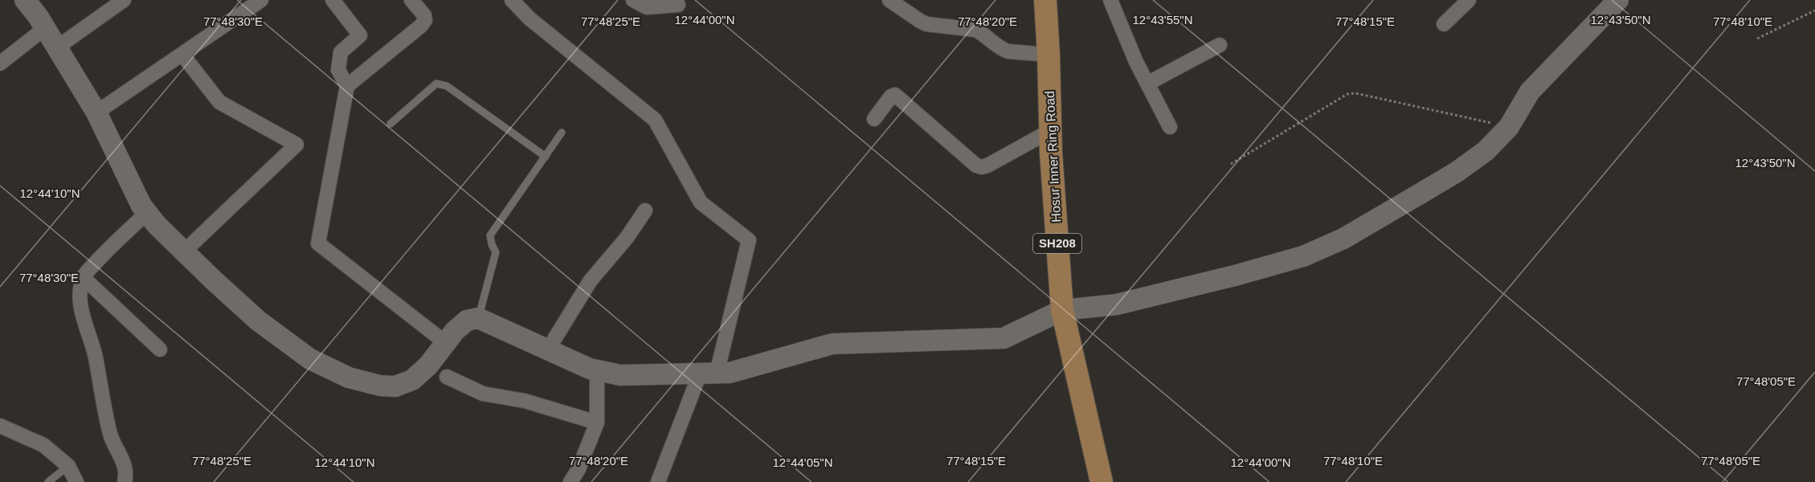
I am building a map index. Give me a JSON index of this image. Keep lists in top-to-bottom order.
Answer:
{
  "streets": {
    "main road": ["Hosur Inner Ring Road", "SH208"]
  },
  "coordinates": [
    "12°44'00\"N",
    "12°43'55\"N",
    "12°43'50\"N",
    "77°48'30\"E",
    "77°48'25\"E",
    "77°48'20\"E",
    "77°48'15\"E",
    "77°48'10\"E",
    "12°44'10\"N",
    "77°48'05\"E",
    "12°44'05\"N"
  ]
}
